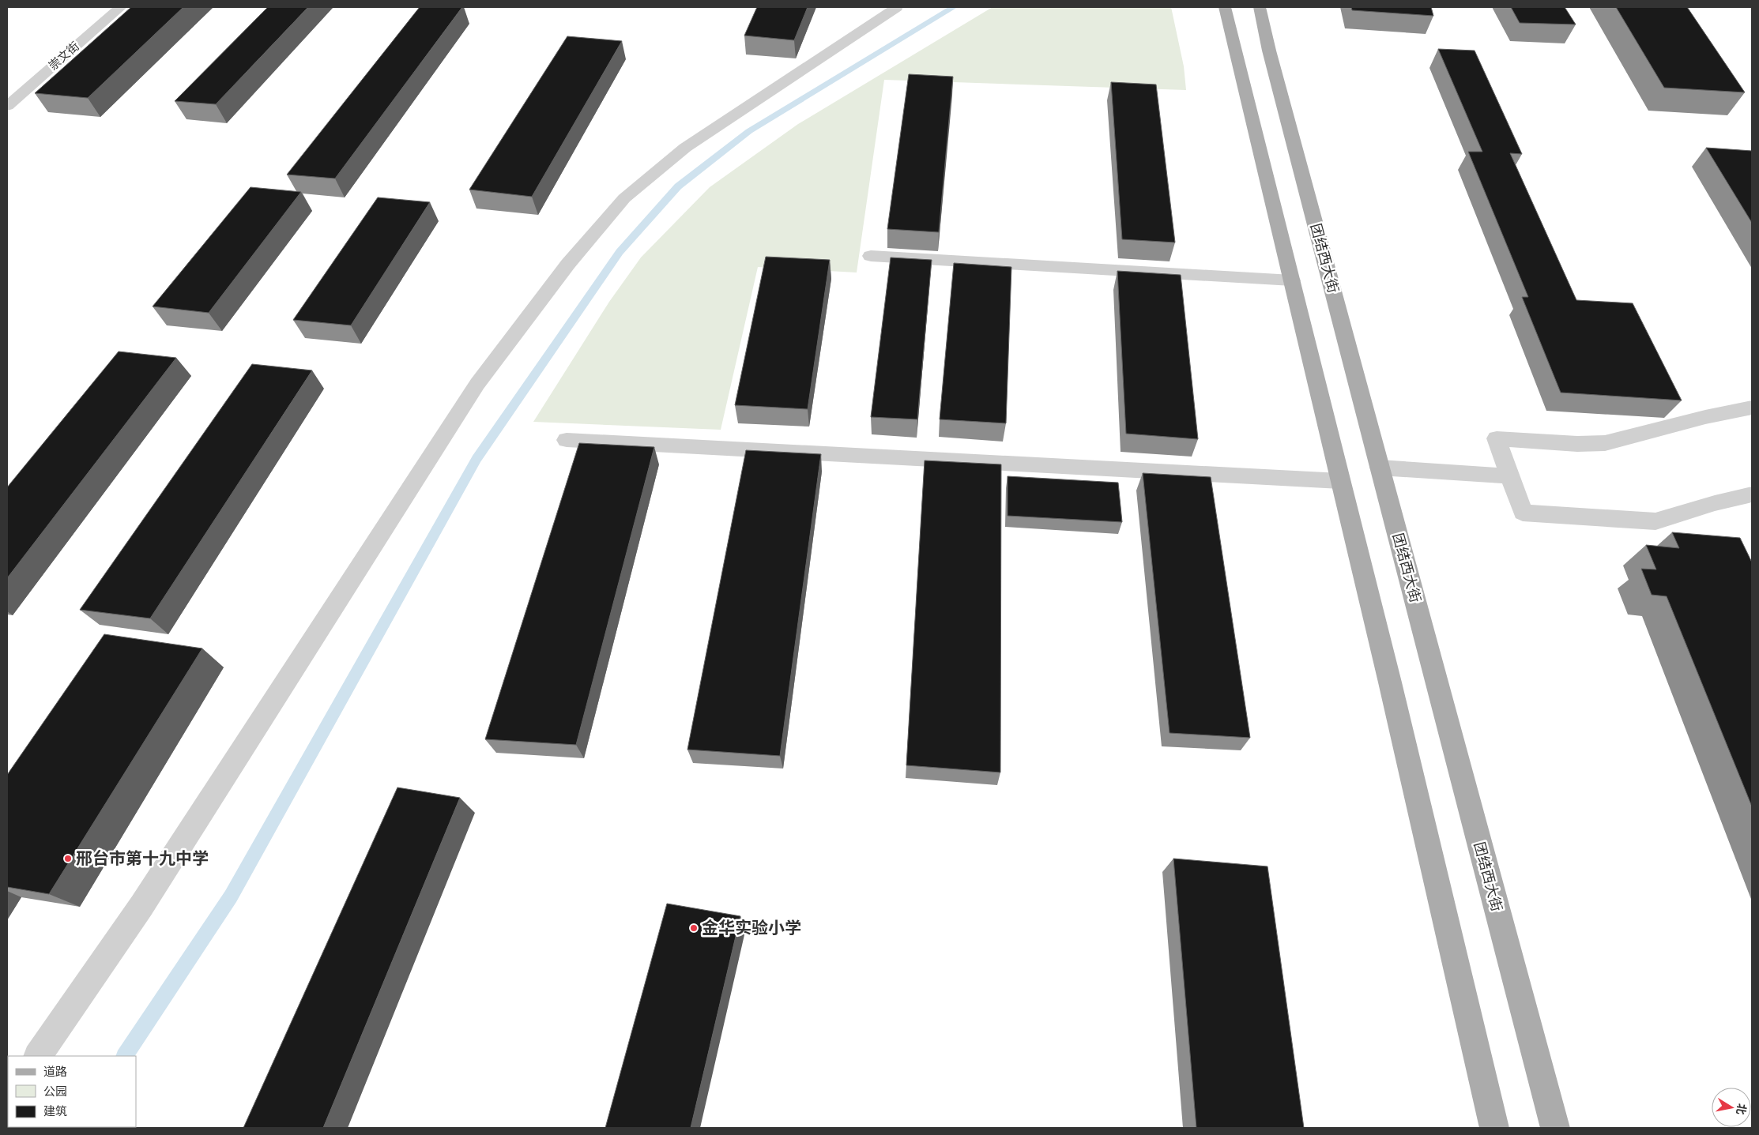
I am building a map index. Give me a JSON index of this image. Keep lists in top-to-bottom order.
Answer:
{
  "streets": {
    "main road": ["团结西大街"],
    "street": ["崇文街"]
  },
  "places": ["邢台市第十九中学", "金华实验小学"],
  "legend": ["道路", "公园", "建筑"],
  "north": "right"
}
